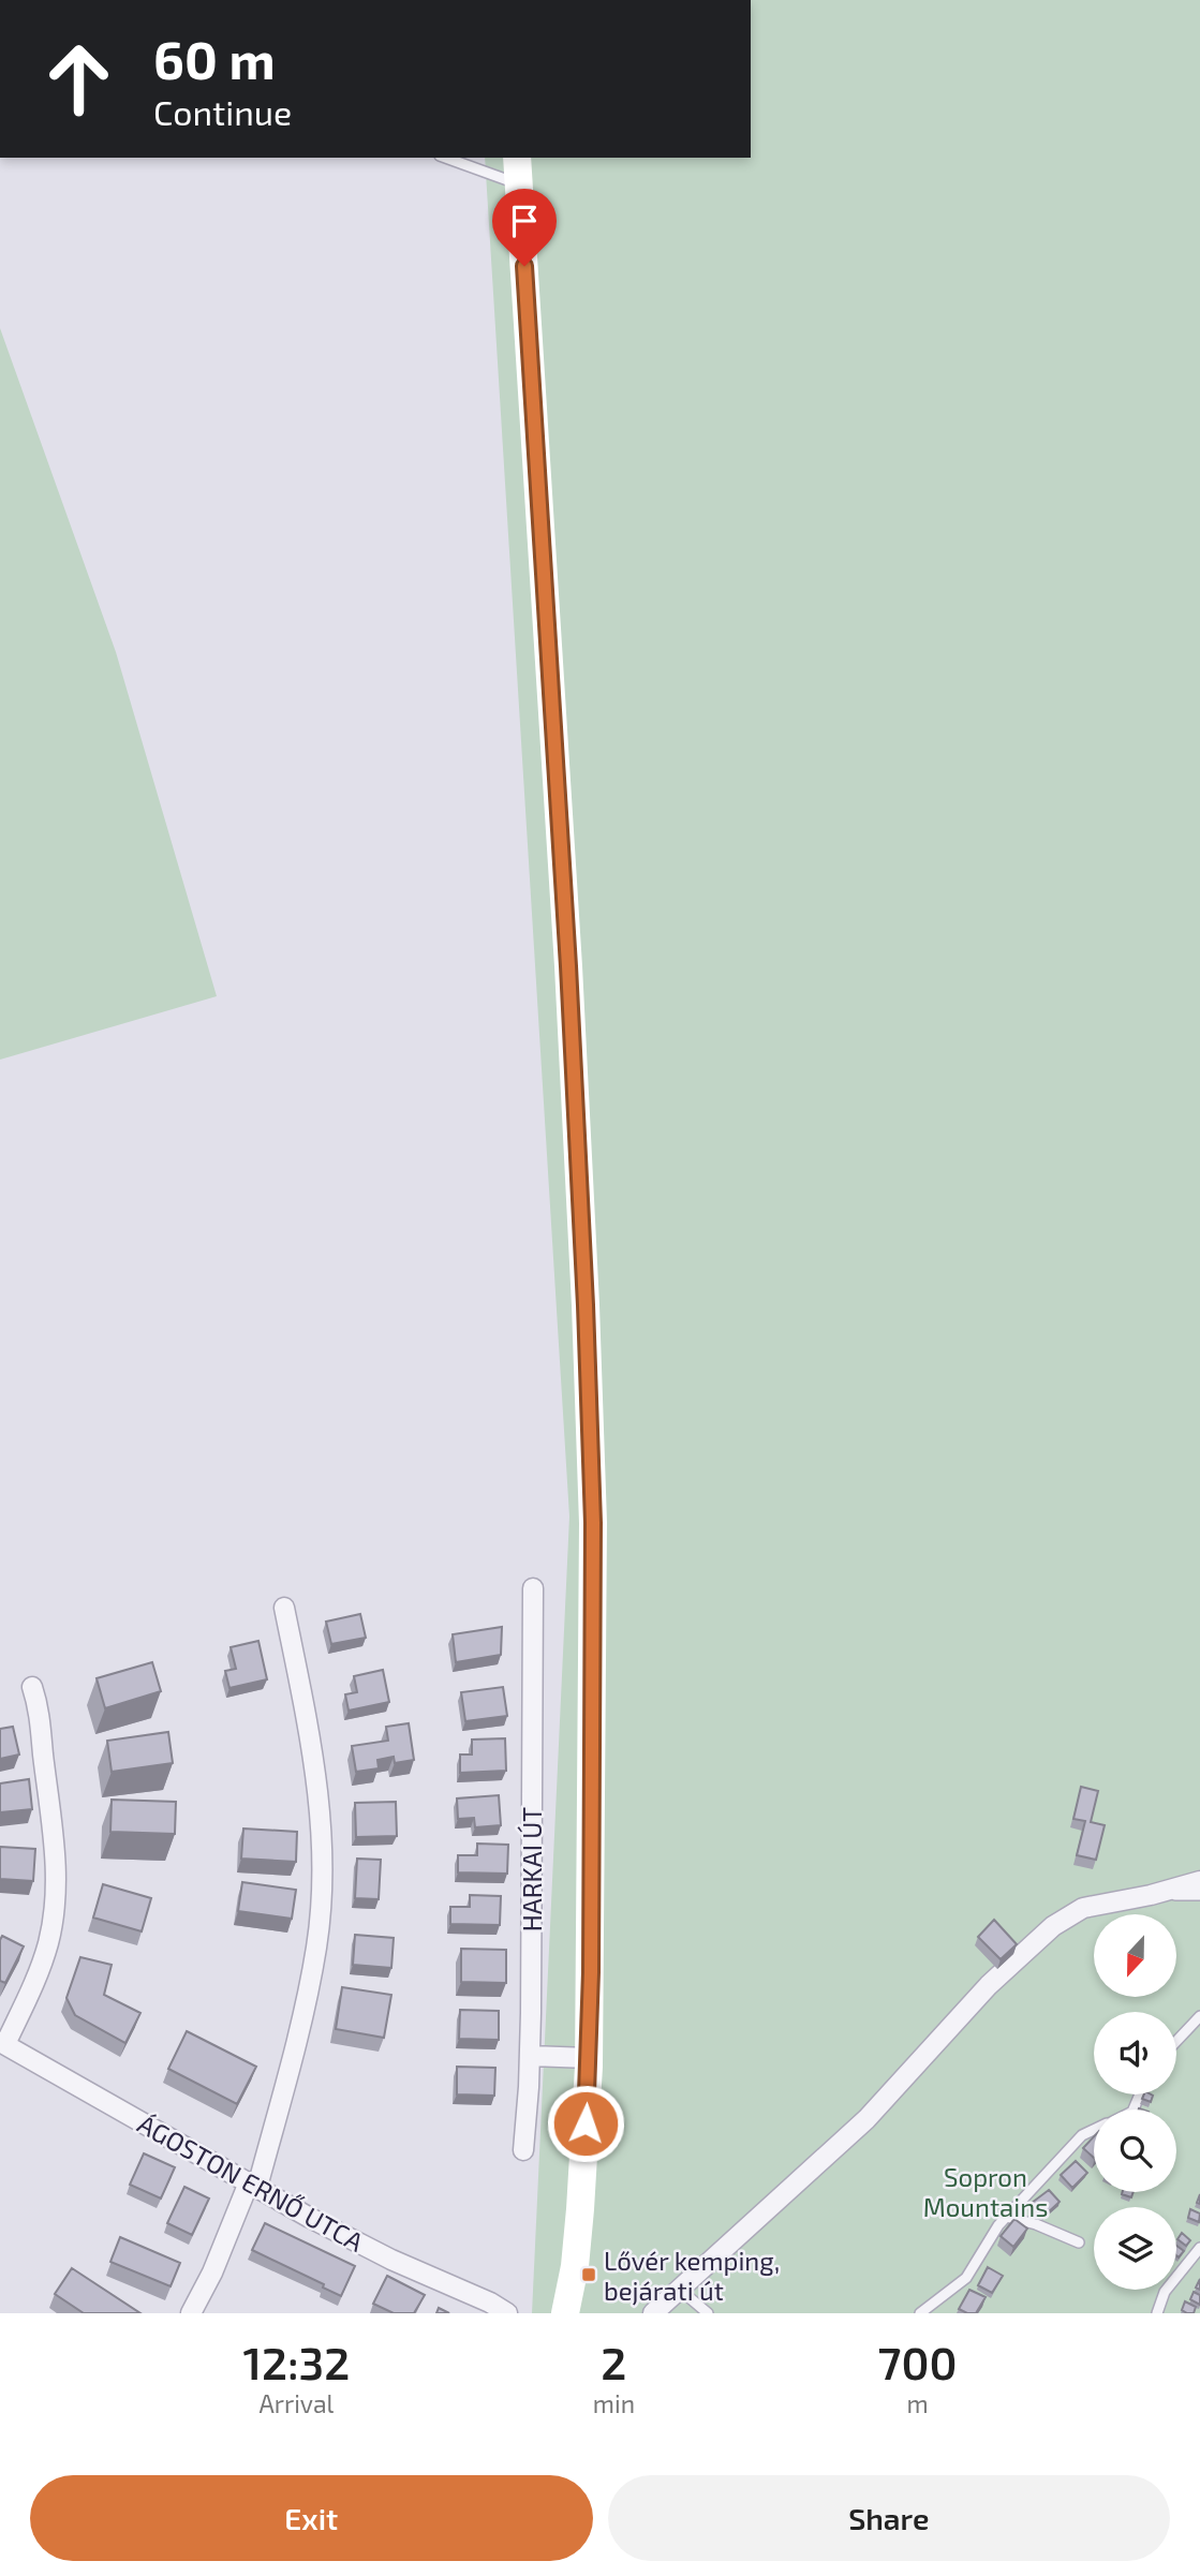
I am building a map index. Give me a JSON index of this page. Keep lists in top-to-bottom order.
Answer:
{
  "streets": {
    "street": ["HARKAI ÚT", "ÁGOSTON ERNŐ UTCA"]
  },
  "parks": ["Sopron Mountains"],
  "places": {
    "transit": ["Lővér kemping, bejárati út"]
  },
  "north": "bottom",
  "page": {
    "turn": ["60 m", "Continue"],
    "eta": [
      "12:32",
      "Arrival",
      "2",
      "min",
      "700",
      "m"
    ],
    "buttons": ["Exit", "Share"]
  }
}
